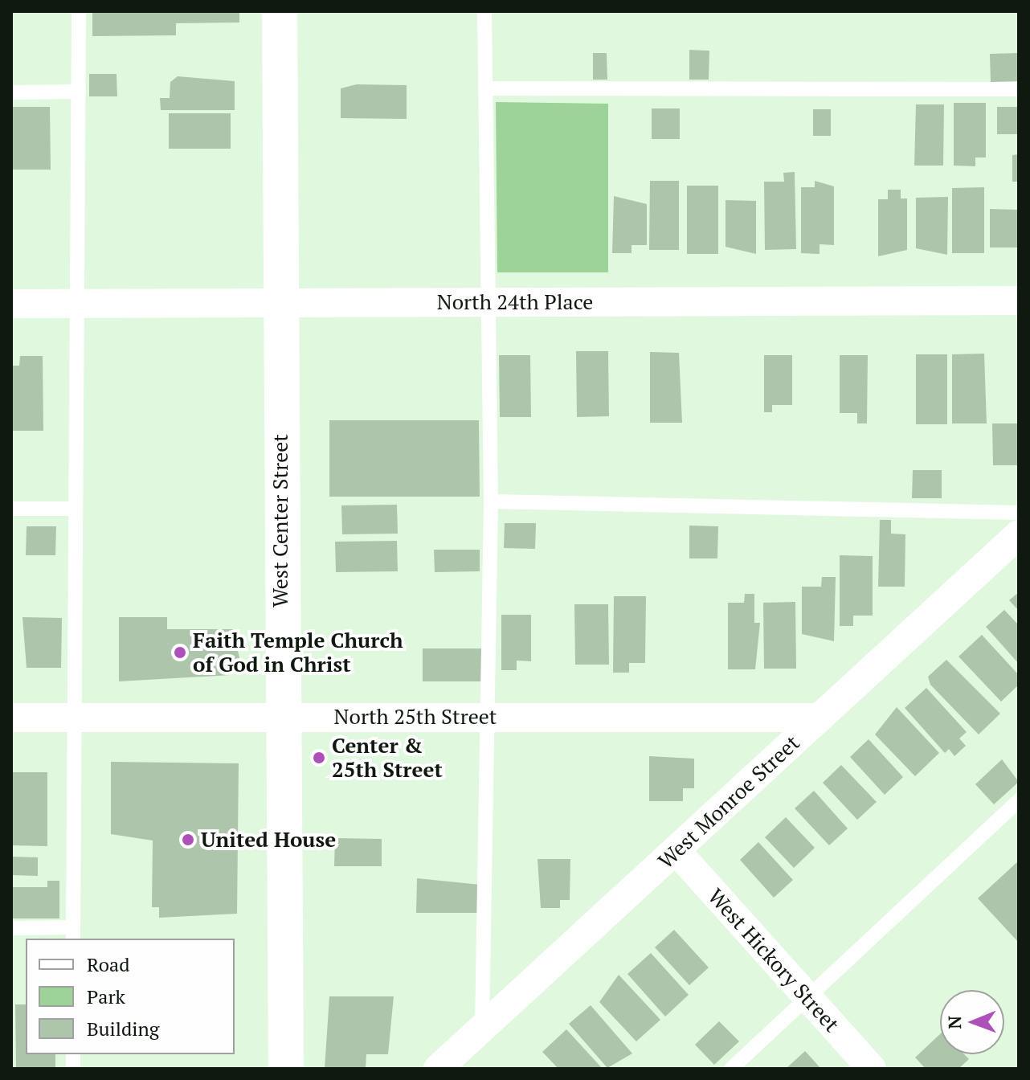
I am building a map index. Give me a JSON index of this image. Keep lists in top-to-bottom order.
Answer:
{
  "streets": {
    "street": [
      "North 24th Place",
      "West Center Street",
      "North 25th Street",
      "West Monroe Street",
      "West Hickory Street"
    ]
  },
  "crossings": [
    ["North 24th Place", "West Center Street"],
    ["West Center Street", "North 25th Street"],
    ["North 25th Street", "West Monroe Street"],
    ["West Monroe Street", "West Hickory Street"]
  ],
  "places": ["Faith Temple Church of God in Christ", "Center & 25th Street", "United House"],
  "legend": ["Road", "Park", "Building"],
  "north": "left"
}
